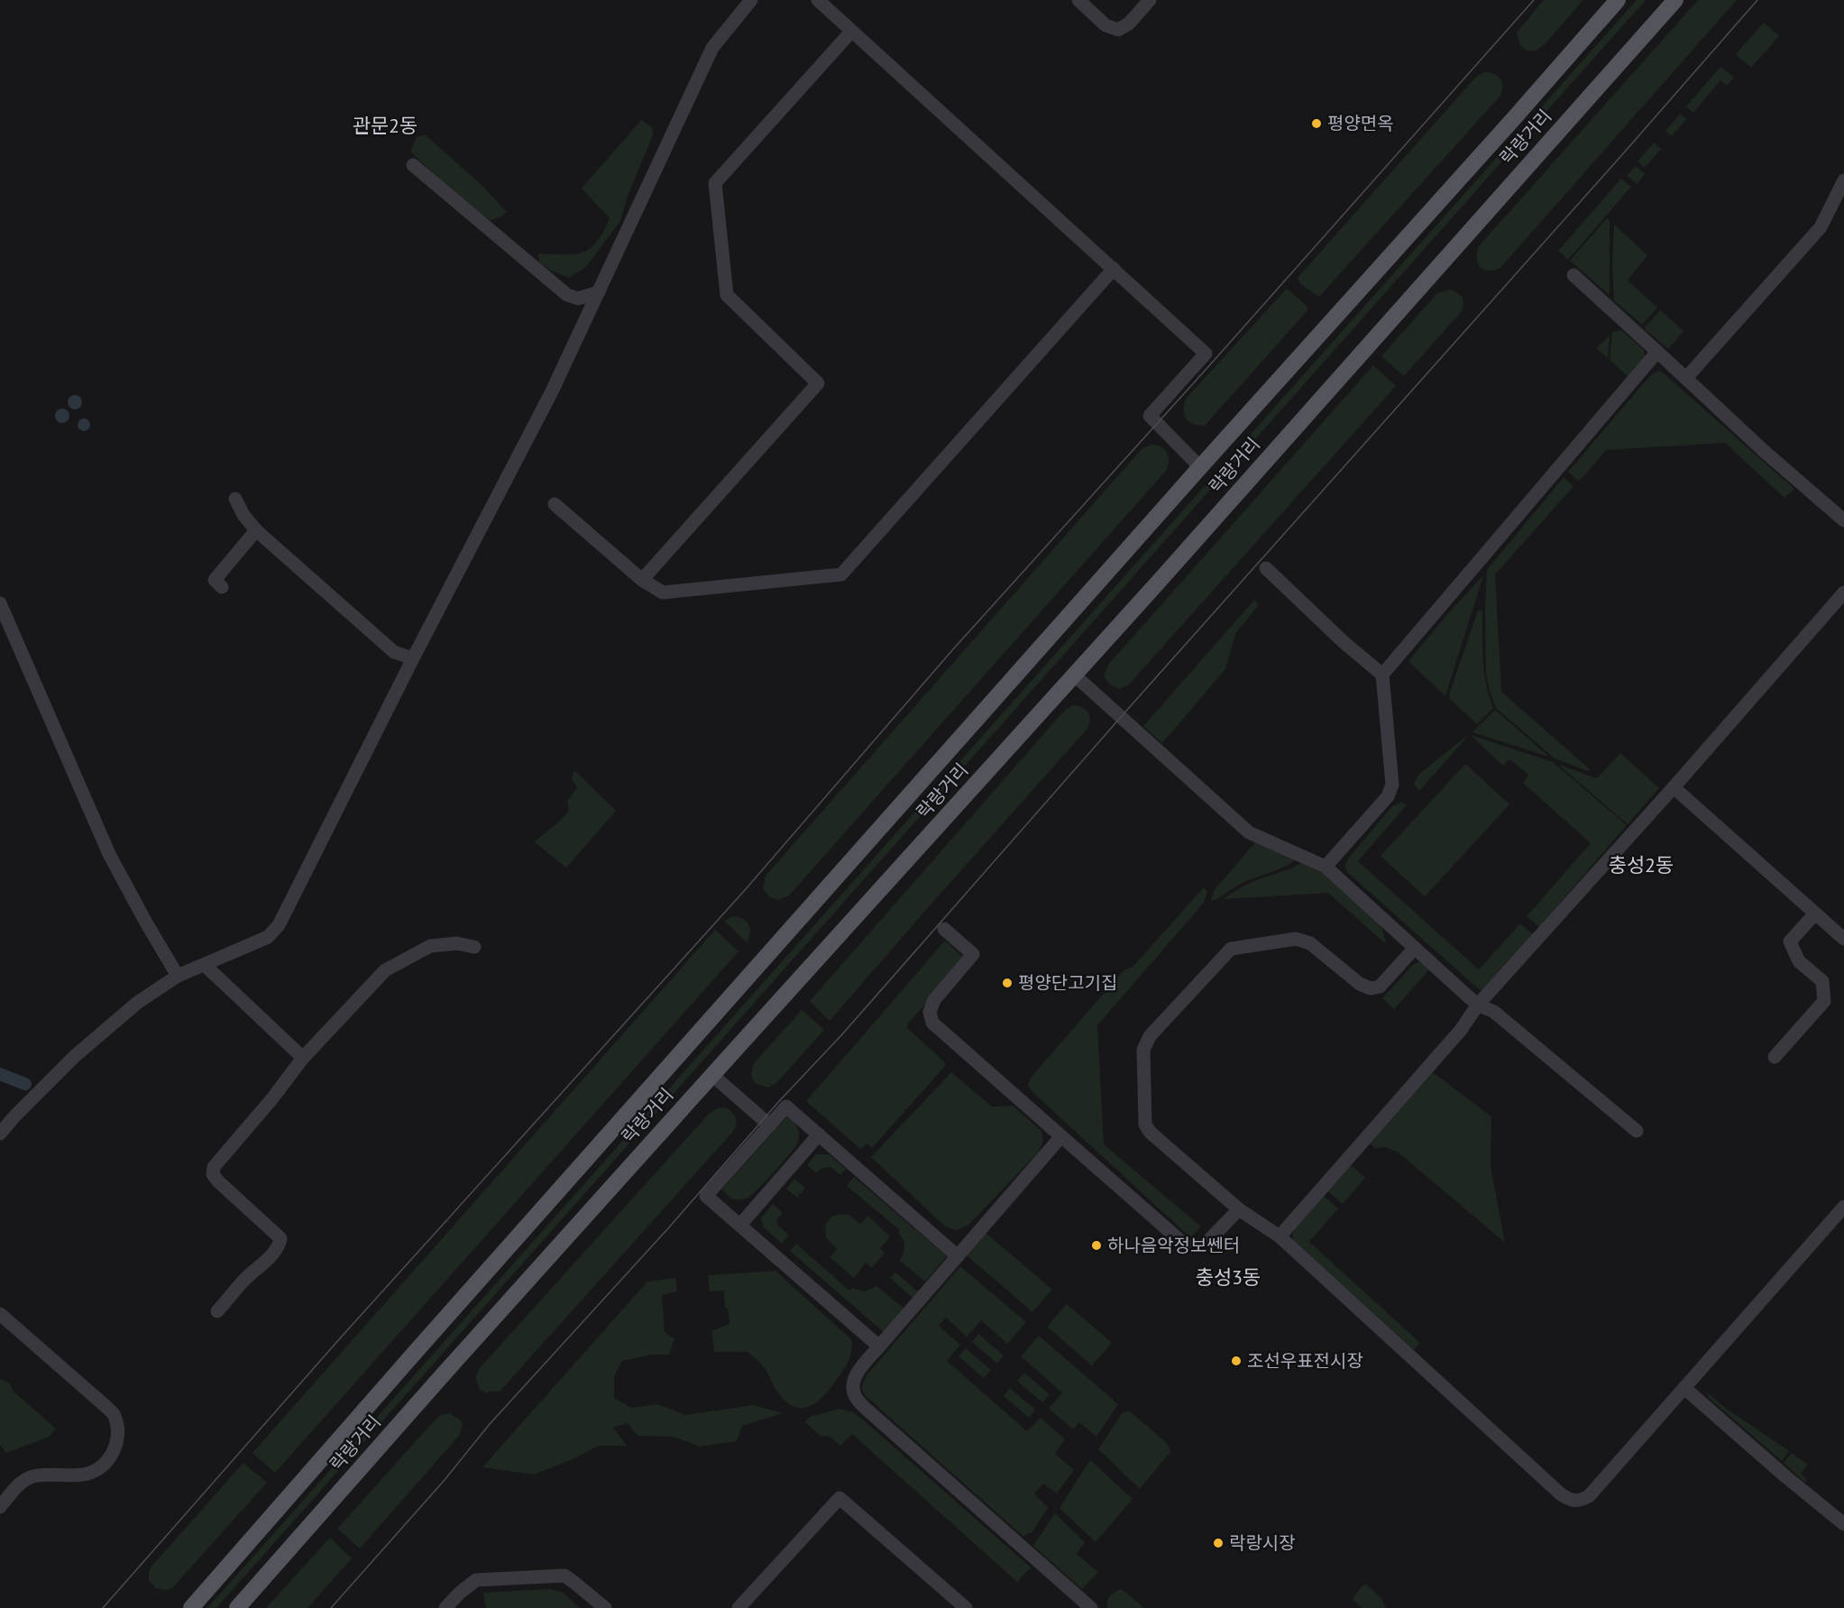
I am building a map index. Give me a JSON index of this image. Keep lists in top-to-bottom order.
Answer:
{
  "streets": {
    "main road": ["락랑거리"]
  },
  "districts": ["관문2동", "충성2동", "충성3동"],
  "places": [
    "평양면옥",
    "평양단고기집",
    "하나음악정보쎈터",
    "조선우표전시장",
    "락랑시장"
  ]
}
